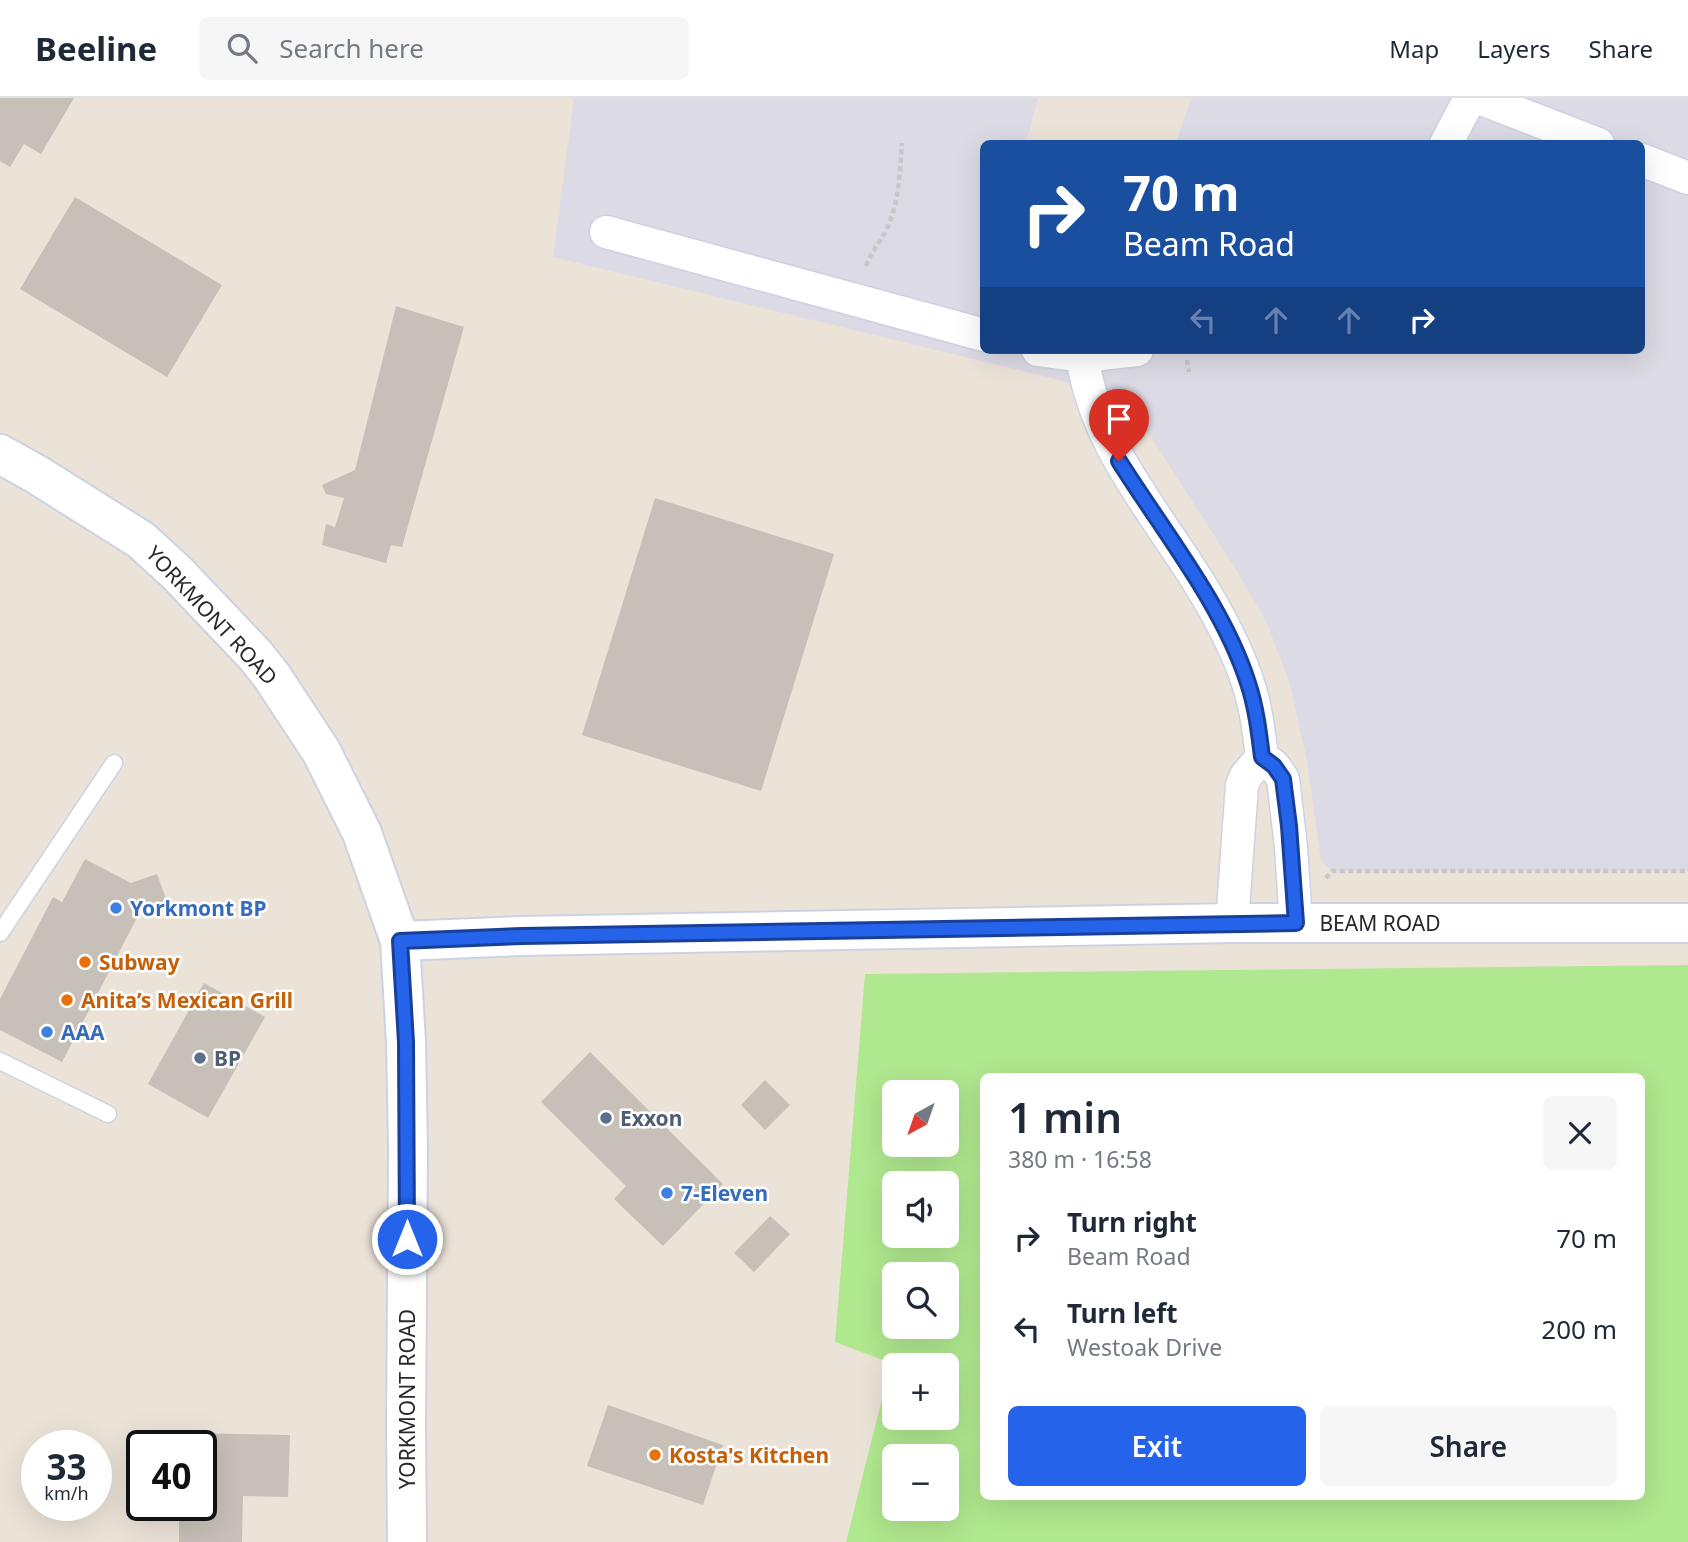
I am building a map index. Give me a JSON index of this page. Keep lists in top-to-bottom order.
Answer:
{
  "streets": {
    "street": ["YORKMONT ROAD", "BEAM ROAD"]
  },
  "crossings": [
    ["YORKMONT ROAD", "BEAM ROAD"]
  ],
  "places": [
    "Yorkmont BP",
    "Subway",
    "Anita’s Mexican Grill",
    "AAA",
    "BP",
    "Exxon",
    "7-Eleven",
    "Kosta's Kitchen"
  ],
  "north": "bottom left",
  "page": {
    "header": "Beeline",
    "search": "Search here",
    "nav": ["Map", "Layers", "Share"],
    "turn": ["70 m", "Beam Road"],
    "heading": ["1 min", "380 m · 16:58"],
    "map_buttons": ["+", "−"],
    "list": [
      {
        "name": "Turn right",
        "note": "Beam Road",
        "value": "70 m"
      },
      {
        "name": "Turn left",
        "note": "Westoak Drive",
        "value": "200 m"
      }
    ],
    "buttons": ["Exit", "Share"],
    "speed": "33 km/h",
    "limit": "40"
  }
}
